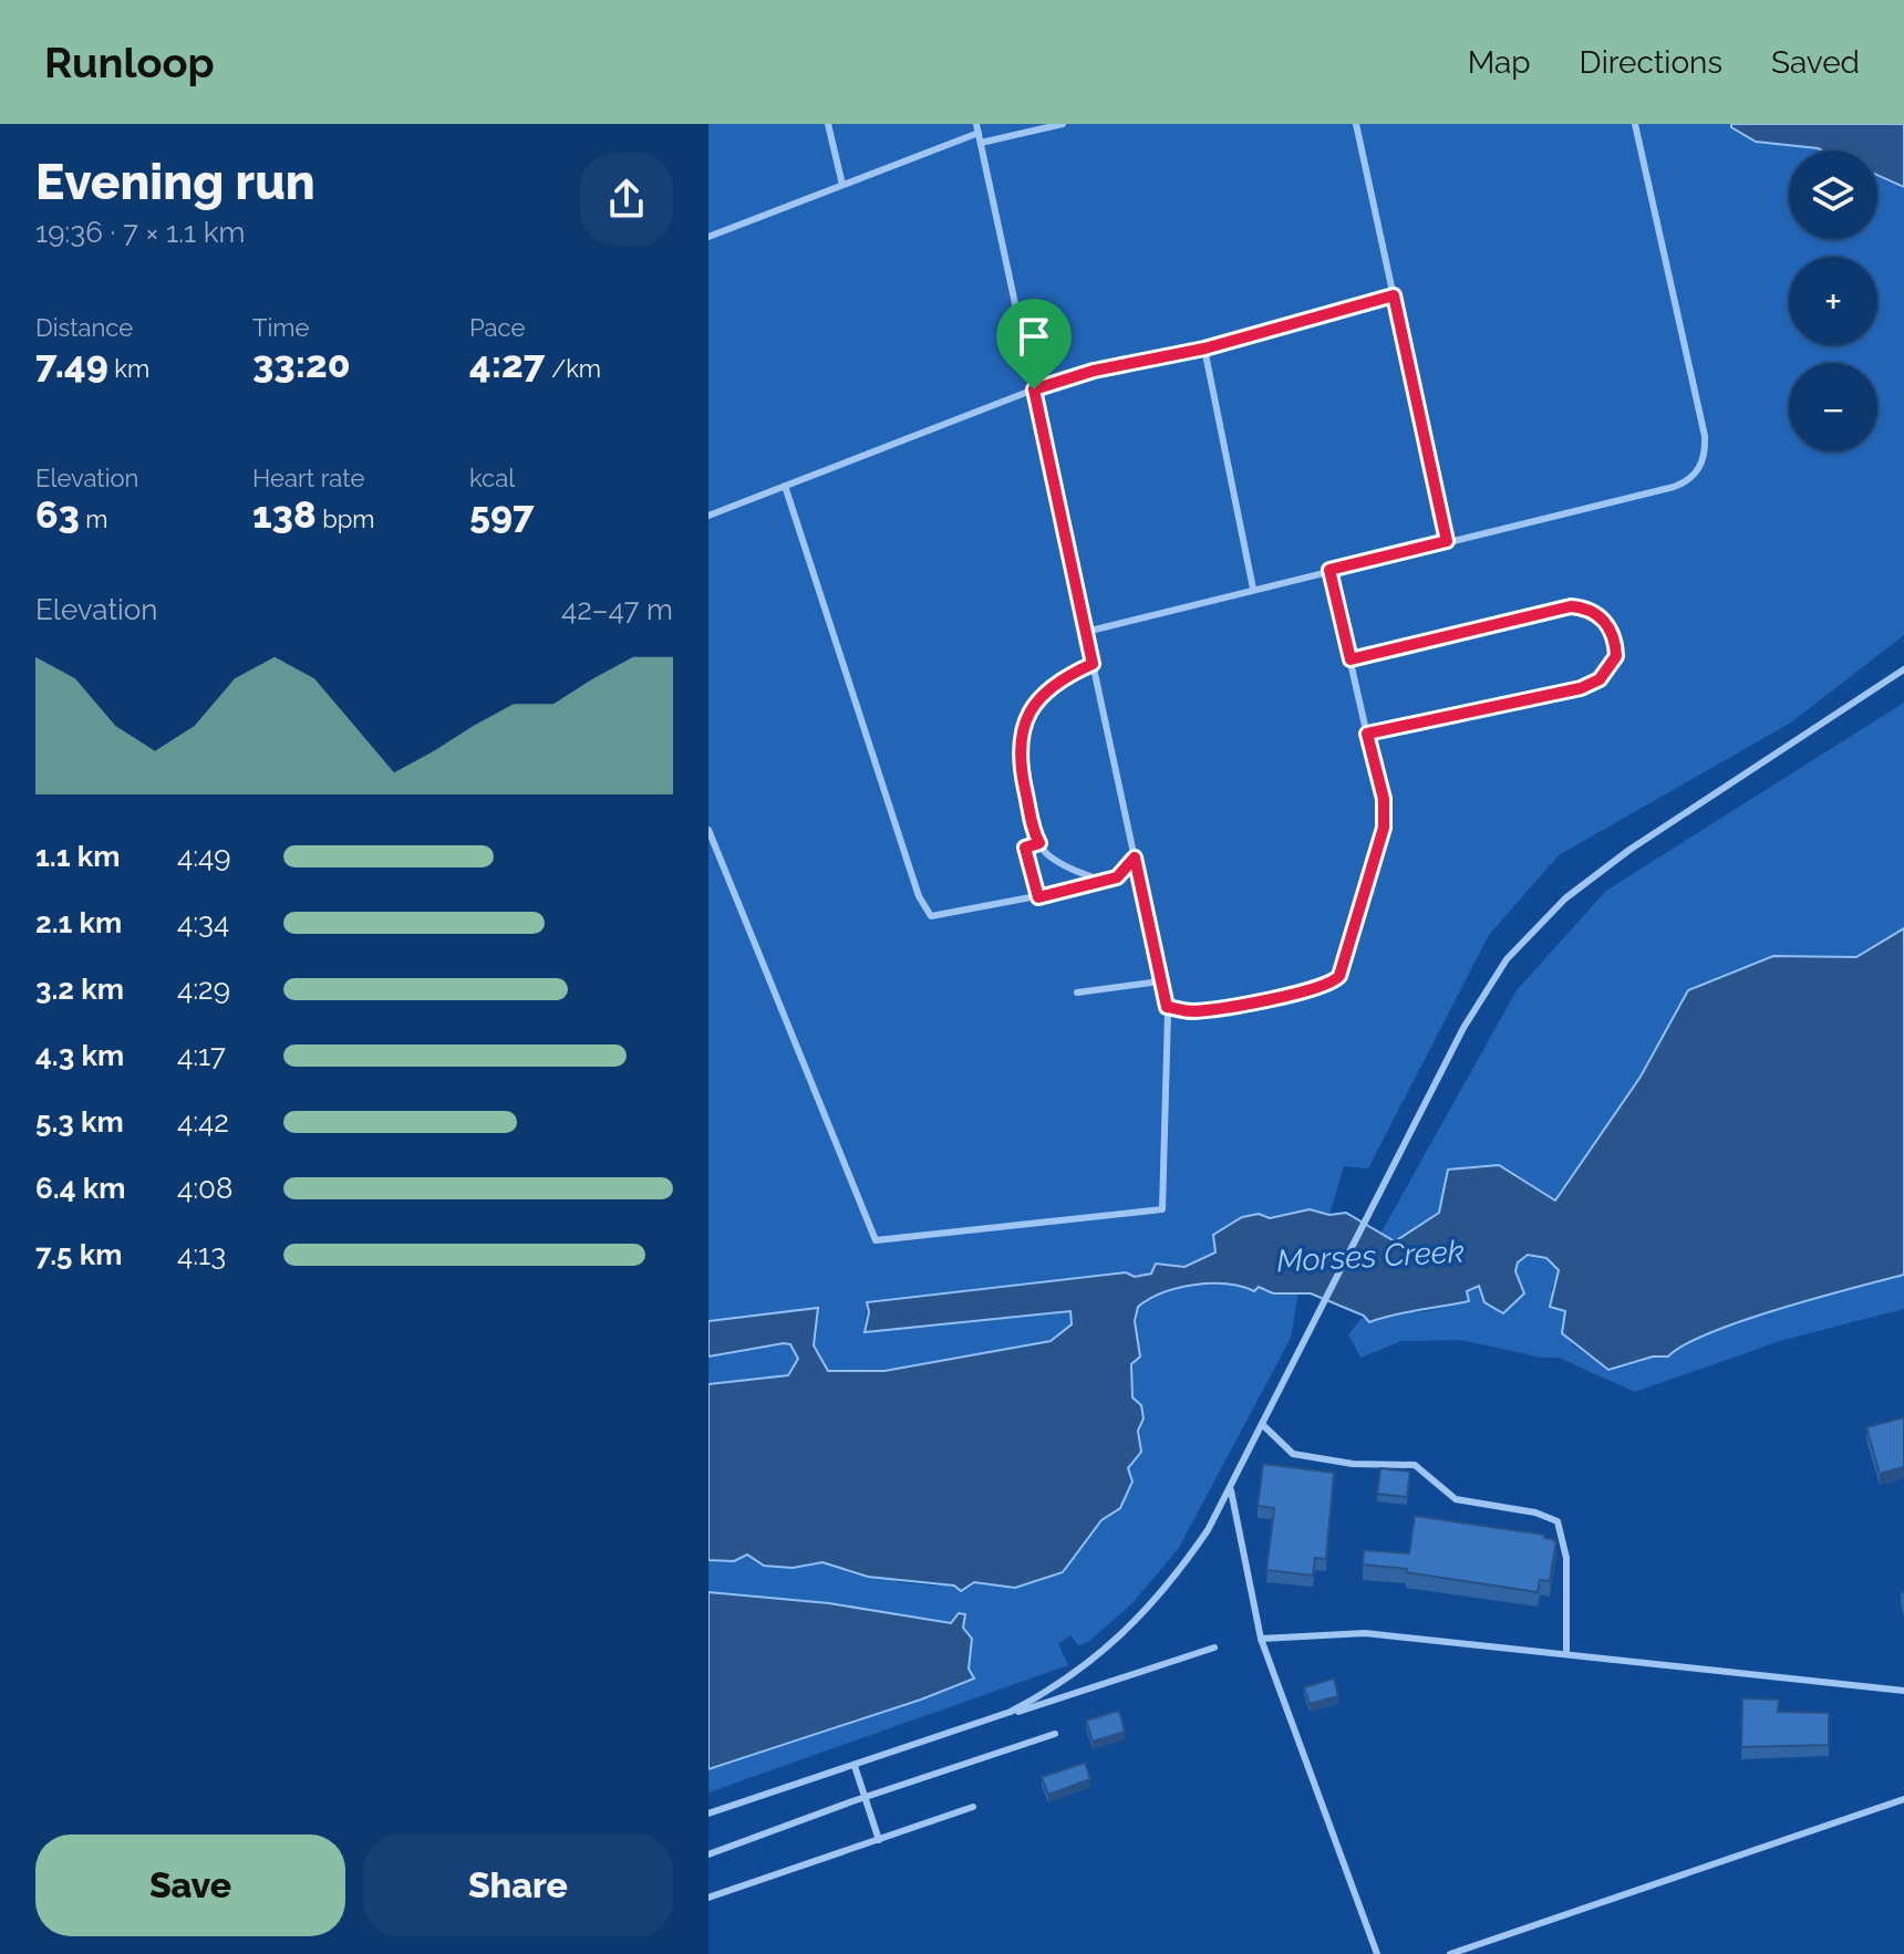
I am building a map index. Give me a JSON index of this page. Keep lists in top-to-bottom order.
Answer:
{
  "water": ["Morses Creek"],
  "page": {
    "header": "Runloop",
    "nav": ["Map", "Directions", "Saved"],
    "heading": ["Evening run", "19:36 · 7 × 1.1 km"],
    "map_buttons": ["+", "−"],
    "stats": [
      ["Distance", "7.49 km"],
      ["Time", "33:20"],
      ["Pace", "4:27 /km"],
      ["Elevation", "63 m"],
      ["Heart rate", "138 bpm"],
      ["kcal", "597"]
    ],
    "chart": ["Elevation", "42–47 m"],
    "list": [
      {
        "name": "1.1 km",
        "note": "4:49"
      },
      {
        "name": "2.1 km",
        "note": "4:34"
      },
      {
        "name": "3.2 km",
        "note": "4:29"
      },
      {
        "name": "4.3 km",
        "note": "4:17"
      },
      {
        "name": "5.3 km",
        "note": "4:42"
      },
      {
        "name": "6.4 km",
        "note": "4:08"
      },
      {
        "name": "7.5 km",
        "note": "4:13"
      }
    ],
    "buttons": ["Save", "Share"]
  }
}
